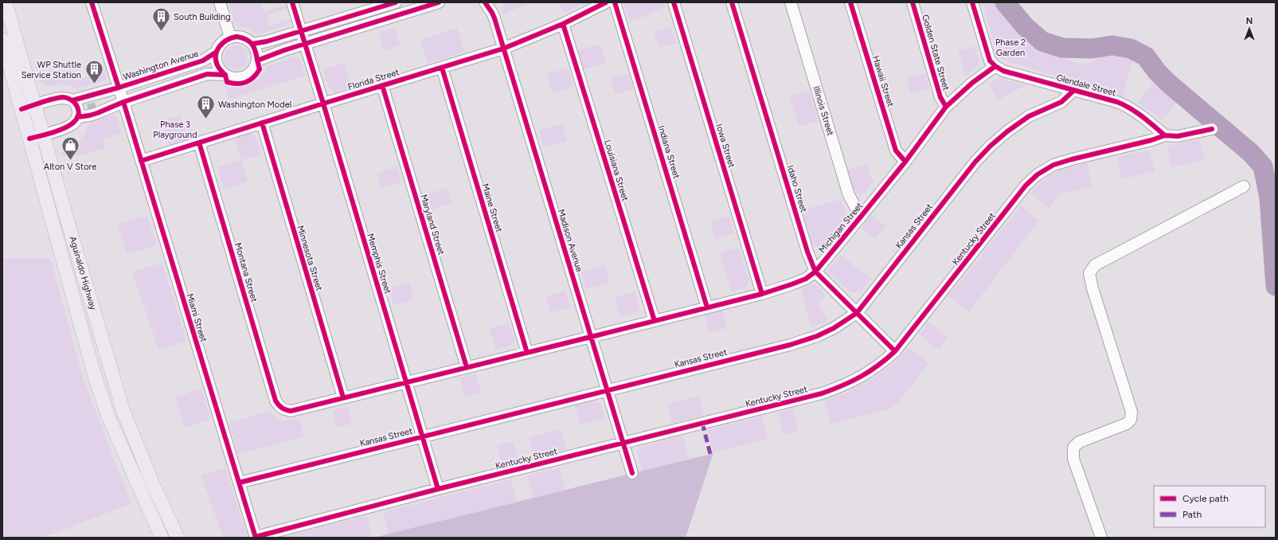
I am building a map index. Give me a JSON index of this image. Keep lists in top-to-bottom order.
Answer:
{
  "streets": {
    "main road": ["Aguinaldo Highway"],
    "street": [
      "Golden State Street",
      "Washington Avenue",
      "Florida Street",
      "Hawaii Street",
      "Glendale Street",
      "Illinois Street",
      "Iowa Street",
      "Indiana Street",
      "Louisiana Street",
      "Idaho Street",
      "Maine Street",
      "Maryland Street",
      "Kansas Street",
      "Michigan Street",
      "Kentucky Street",
      "Madison Avenue",
      "Minnesota Street",
      "Memphis Street",
      "Montana Street",
      "Miami Street"
    ]
  },
  "crossings": [
    ["Golden State Street", "Michigan Street"],
    ["Washington Avenue", "Aguinaldo Highway"],
    ["Washington Avenue", "Miami Street"],
    ["Florida Street", "Louisiana Street"],
    ["Florida Street", "Maine Street"],
    ["Florida Street", "Maryland Street"],
    ["Florida Street", "Madison Avenue"],
    ["Florida Street", "Minnesota Street"],
    ["Florida Street", "Memphis Street"],
    ["Florida Street", "Montana Street"],
    ["Florida Street", "Miami Street"],
    ["Hawaii Street", "Michigan Street"],
    ["Glendale Street", "Kansas Street"],
    ["Glendale Street", "Michigan Street"],
    ["Glendale Street", "Kentucky Street"],
    ["Illinois Street", "Michigan Street"],
    ["Iowa Street", "Michigan Street"],
    ["Indiana Street", "Michigan Street"],
    ["Louisiana Street", "Michigan Street"],
    ["Idaho Street", "Kansas Street"],
    ["Idaho Street", "Michigan Street"],
    ["Idaho Street", "Kentucky Street"],
    ["Maine Street", "Michigan Street"],
    ["Maryland Street", "Michigan Street"],
    ["Kansas Street", "Madison Avenue"],
    ["Kansas Street", "Memphis Street"],
    ["Kansas Street", "Miami Street"],
    ["Michigan Street", "Madison Avenue"],
    ["Michigan Street", "Minnesota Street"],
    ["Michigan Street", "Memphis Street"],
    ["Michigan Street", "Montana Street"],
    ["Kentucky Street", "Madison Avenue"],
    ["Kentucky Street", "Memphis Street"],
    ["Kentucky Street", "Miami Street"]
  ],
  "parks": ["Phase 2 Garden", "Phase 3 Playground"],
  "places": {
    "building": ["South Building", "WP Shuttle Service Station", "Washington Model"],
    "shop": ["Alton V Store"]
  },
  "legend": ["Cycle path", "Path"],
  "north": "top"
}
